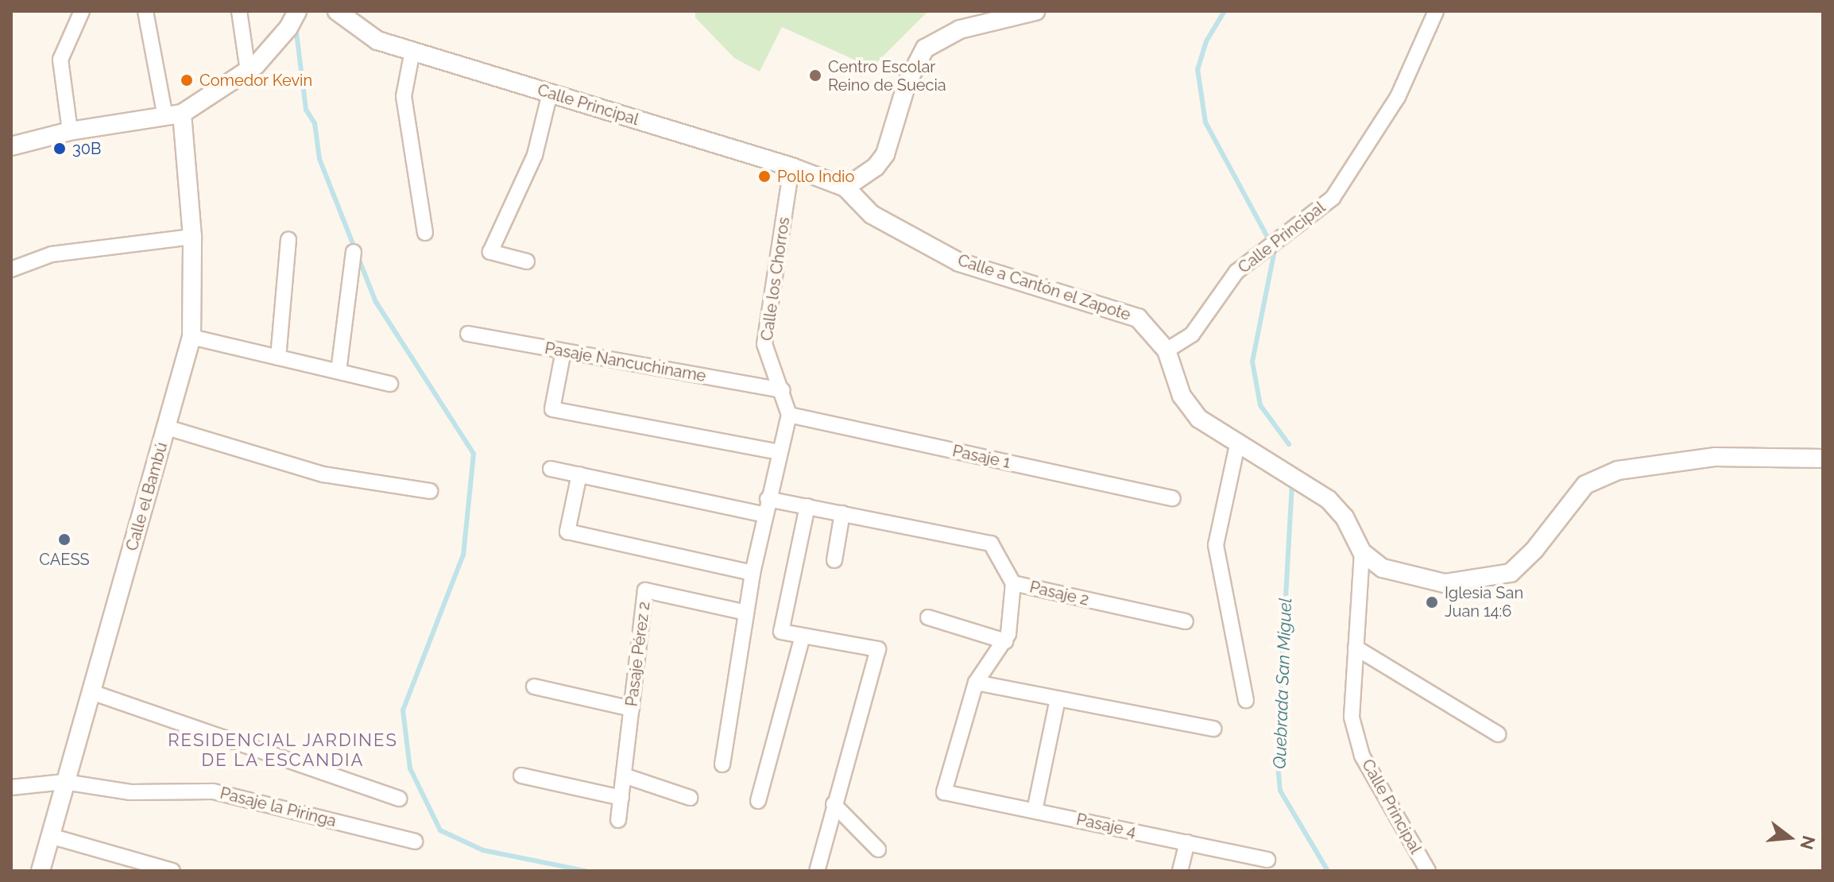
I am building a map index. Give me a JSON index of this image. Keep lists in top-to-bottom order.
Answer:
{
  "streets": {
    "street": [
      "Calle Principal",
      "Calle los Chorros",
      "Calle a Cantón el Zapote",
      "Pasaje Nancuchiname",
      "Pasaje 1",
      "Calle el Bambú",
      "Pasaje 2",
      "Pasaje Pérez 2",
      "Pasaje la Piringa",
      "Pasaje 4"
    ]
  },
  "crossings": [
    ["Calle Principal", "Calle los Chorros"],
    ["Calle Principal", "Calle a Cantón el Zapote"],
    ["Calle los Chorros", "Pasaje Nancuchiname"],
    ["Calle los Chorros", "Pasaje 1"],
    ["Calle los Chorros", "Pasaje 2"],
    ["Calle los Chorros", "Pasaje Pérez 2"],
    ["Calle el Bambú", "Pasaje la Piringa"]
  ],
  "districts": ["RESIDENCIAL JARDINES DE LA ESCANDIA"],
  "water": ["Quebrada San Miguel"],
  "places": [
    "Centro Escolar Reino de Suecia",
    "Comedor Kevin",
    "30B",
    "Pollo Indio",
    "CAESS",
    "Iglesia San Juan 14:6"
  ],
  "north": "right"
}
